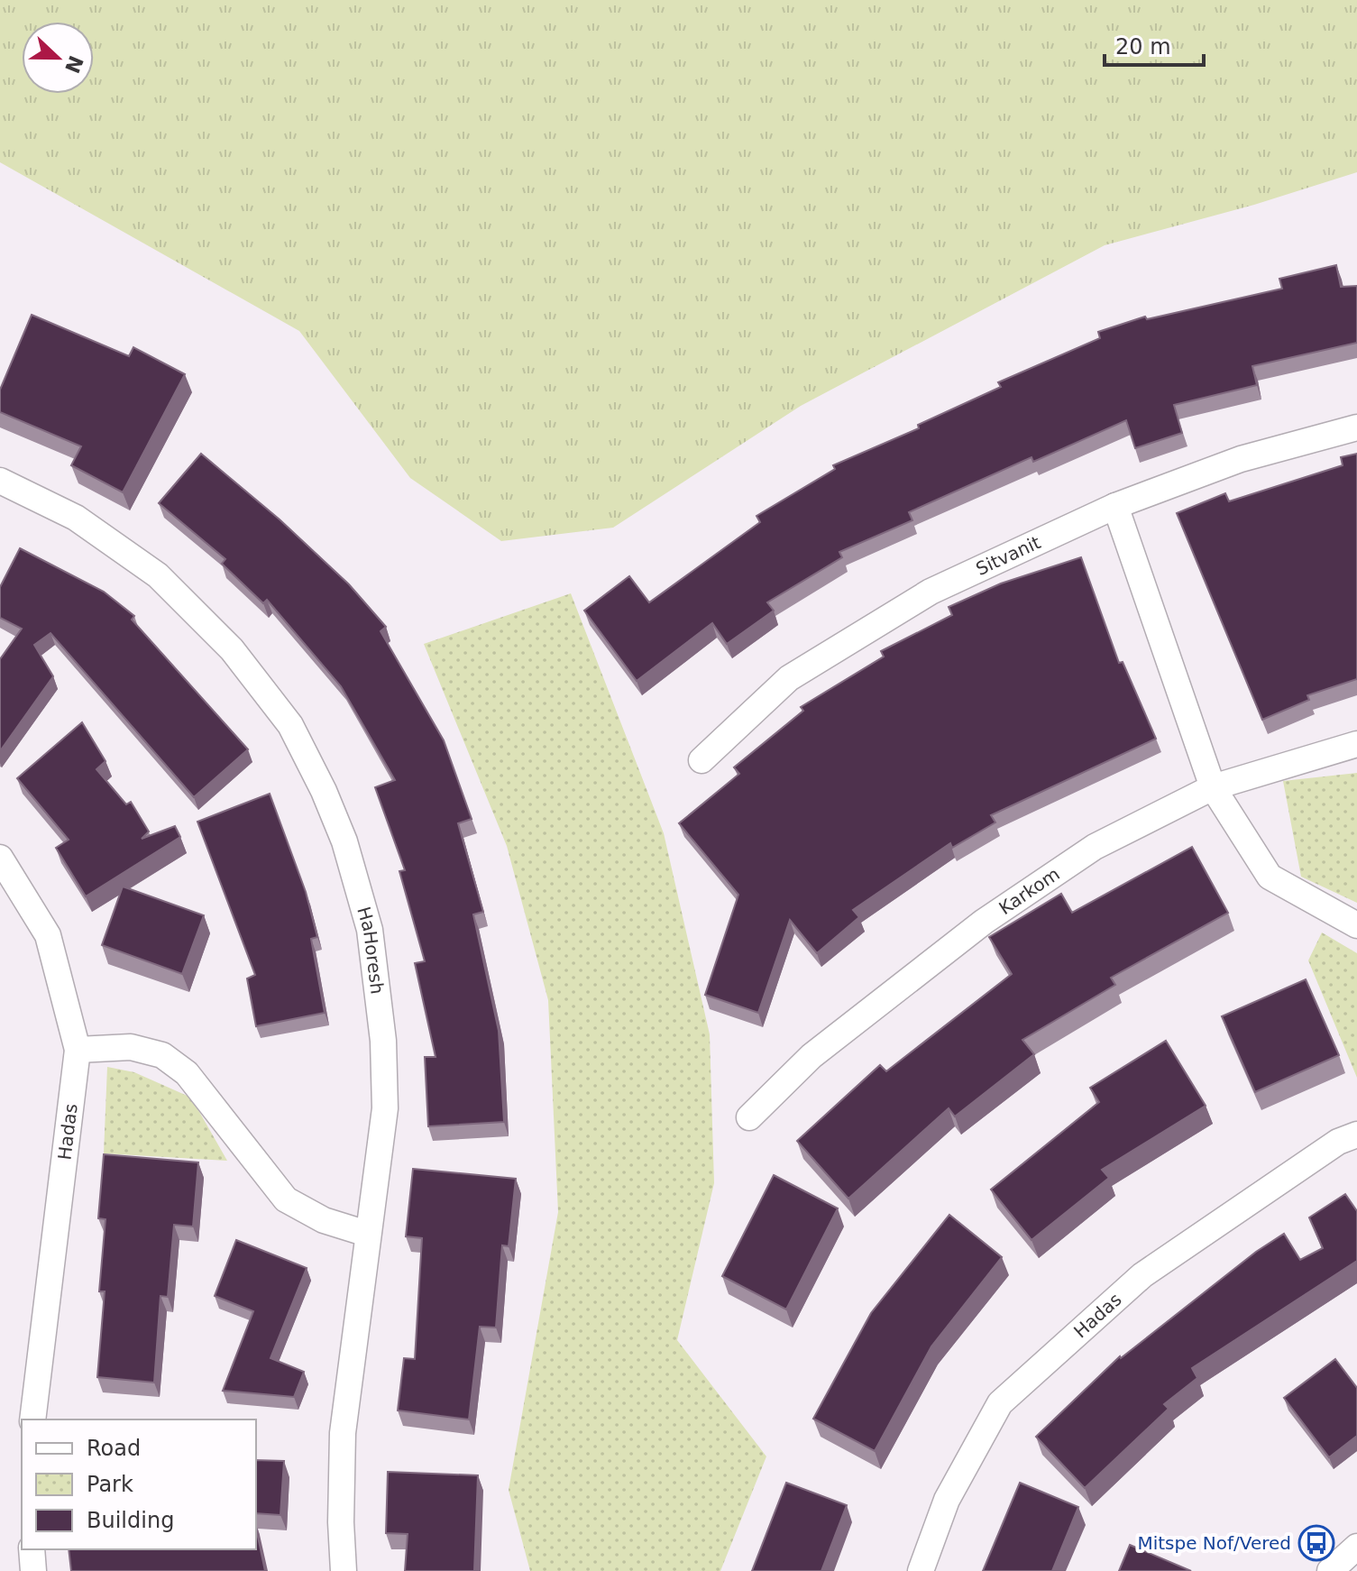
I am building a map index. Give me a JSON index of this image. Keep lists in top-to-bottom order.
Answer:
{
  "streets": {
    "street": [
      "Sitvanit",
      "Karkom",
      "HaHoresh",
      "Hadas"
    ]
  },
  "places": {
    "bus stop": ["Mitspe Nof/Vered"]
  },
  "legend": ["Road", "Park", "Building"],
  "scale_bar": "20 m",
  "north": "right"
}
